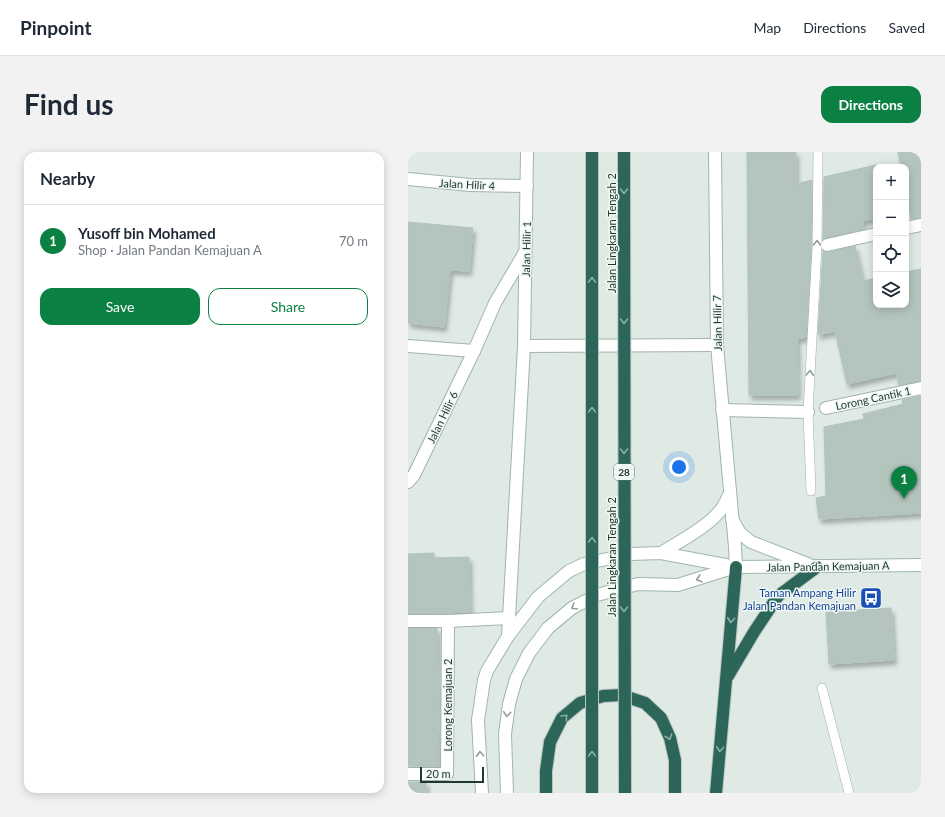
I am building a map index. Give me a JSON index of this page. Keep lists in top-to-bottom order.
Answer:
{
  "streets": {
    "highway": ["Jalan Lingkaran Tengah 2", "28"],
    "street": [
      "Jalan Hilir 4",
      "Jalan Hilir 1",
      "Jalan Hilir 7",
      "Lorong Cantik 1",
      "Jalan Hilir 6",
      "Jalan Pandan Kemajuan A",
      "Lorong Kemajuan 2"
    ]
  },
  "crossings": [
    ["Jalan Hilir 4", "Jalan Hilir 1"],
    ["Jalan Hilir 1", "Jalan Hilir 6"],
    ["Jalan Hilir 1", "Jalan Pandan Kemajuan A"],
    ["Jalan Hilir 7", "Jalan Pandan Kemajuan A"]
  ],
  "places": {
    "bus stop": ["Taman Ampang Hilir Jalan Pandan Kemajuan"]
  },
  "scale_bar": "20 m",
  "page": {
    "header": "Pinpoint",
    "nav": ["Map", "Directions", "Saved"],
    "buttons": [
      "Directions",
      ["Save", "Share"]
    ],
    "title": "Find us",
    "heading": "Nearby",
    "map_buttons": ["+", "−"],
    "list": [
      {
        "mark": "1",
        "name": "Yusoff bin Mohamed",
        "note": "Shop · Jalan Pandan Kemajuan A",
        "value": "70 m"
      }
    ],
    "pins": "1",
    "scale": "20 m"
  }
}
